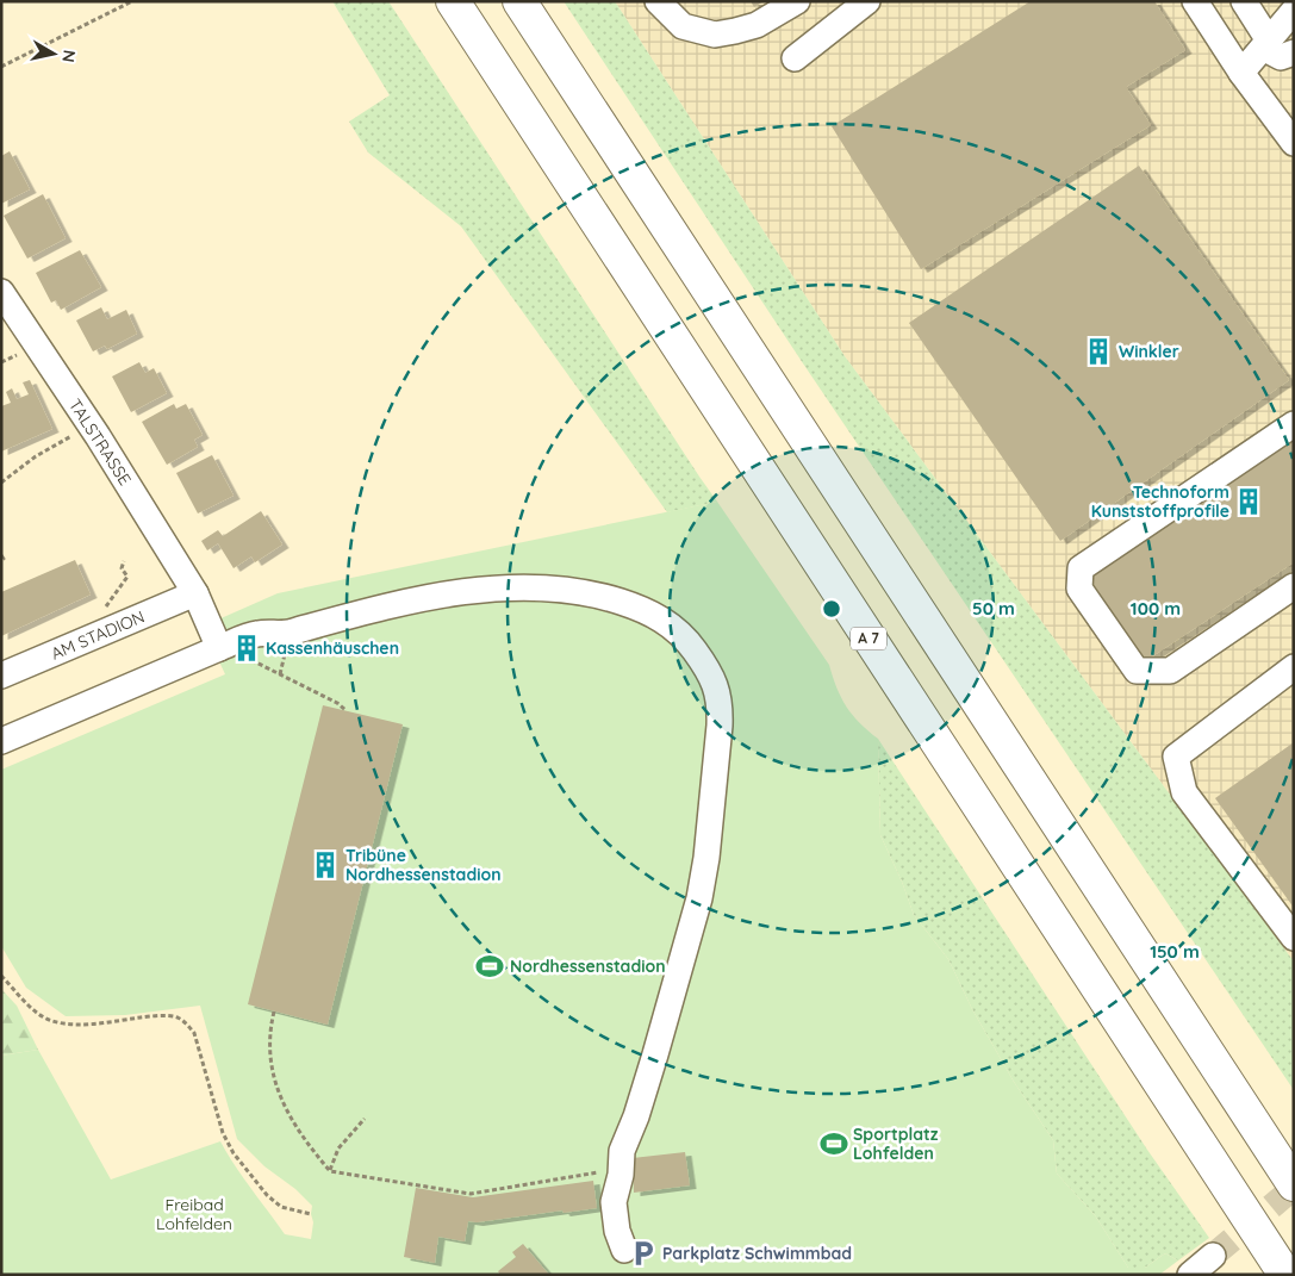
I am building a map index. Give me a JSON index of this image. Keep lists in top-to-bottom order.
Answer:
{
  "streets": {
    "highway": ["A 7"],
    "street": ["TALSTRASSE", "AM STADION"]
  },
  "crossings": [
    ["TALSTRASSE", "AM STADION"]
  ],
  "parks": ["Freibad Lohfelden"],
  "places": {
    "building": [
      "Winkler",
      "Technoform Kunststoffprofile",
      "Kassenhäuschen",
      "Tribüne Nordhessenstadion"
    ],
    "sports": ["Nordhessenstadion", "Sportplatz Lohfelden"],
    "parking": ["Parkplatz Schwimmbad"]
  },
  "north": "right",
  "rings": ["50 m", "100 m", "150 m"]
}
